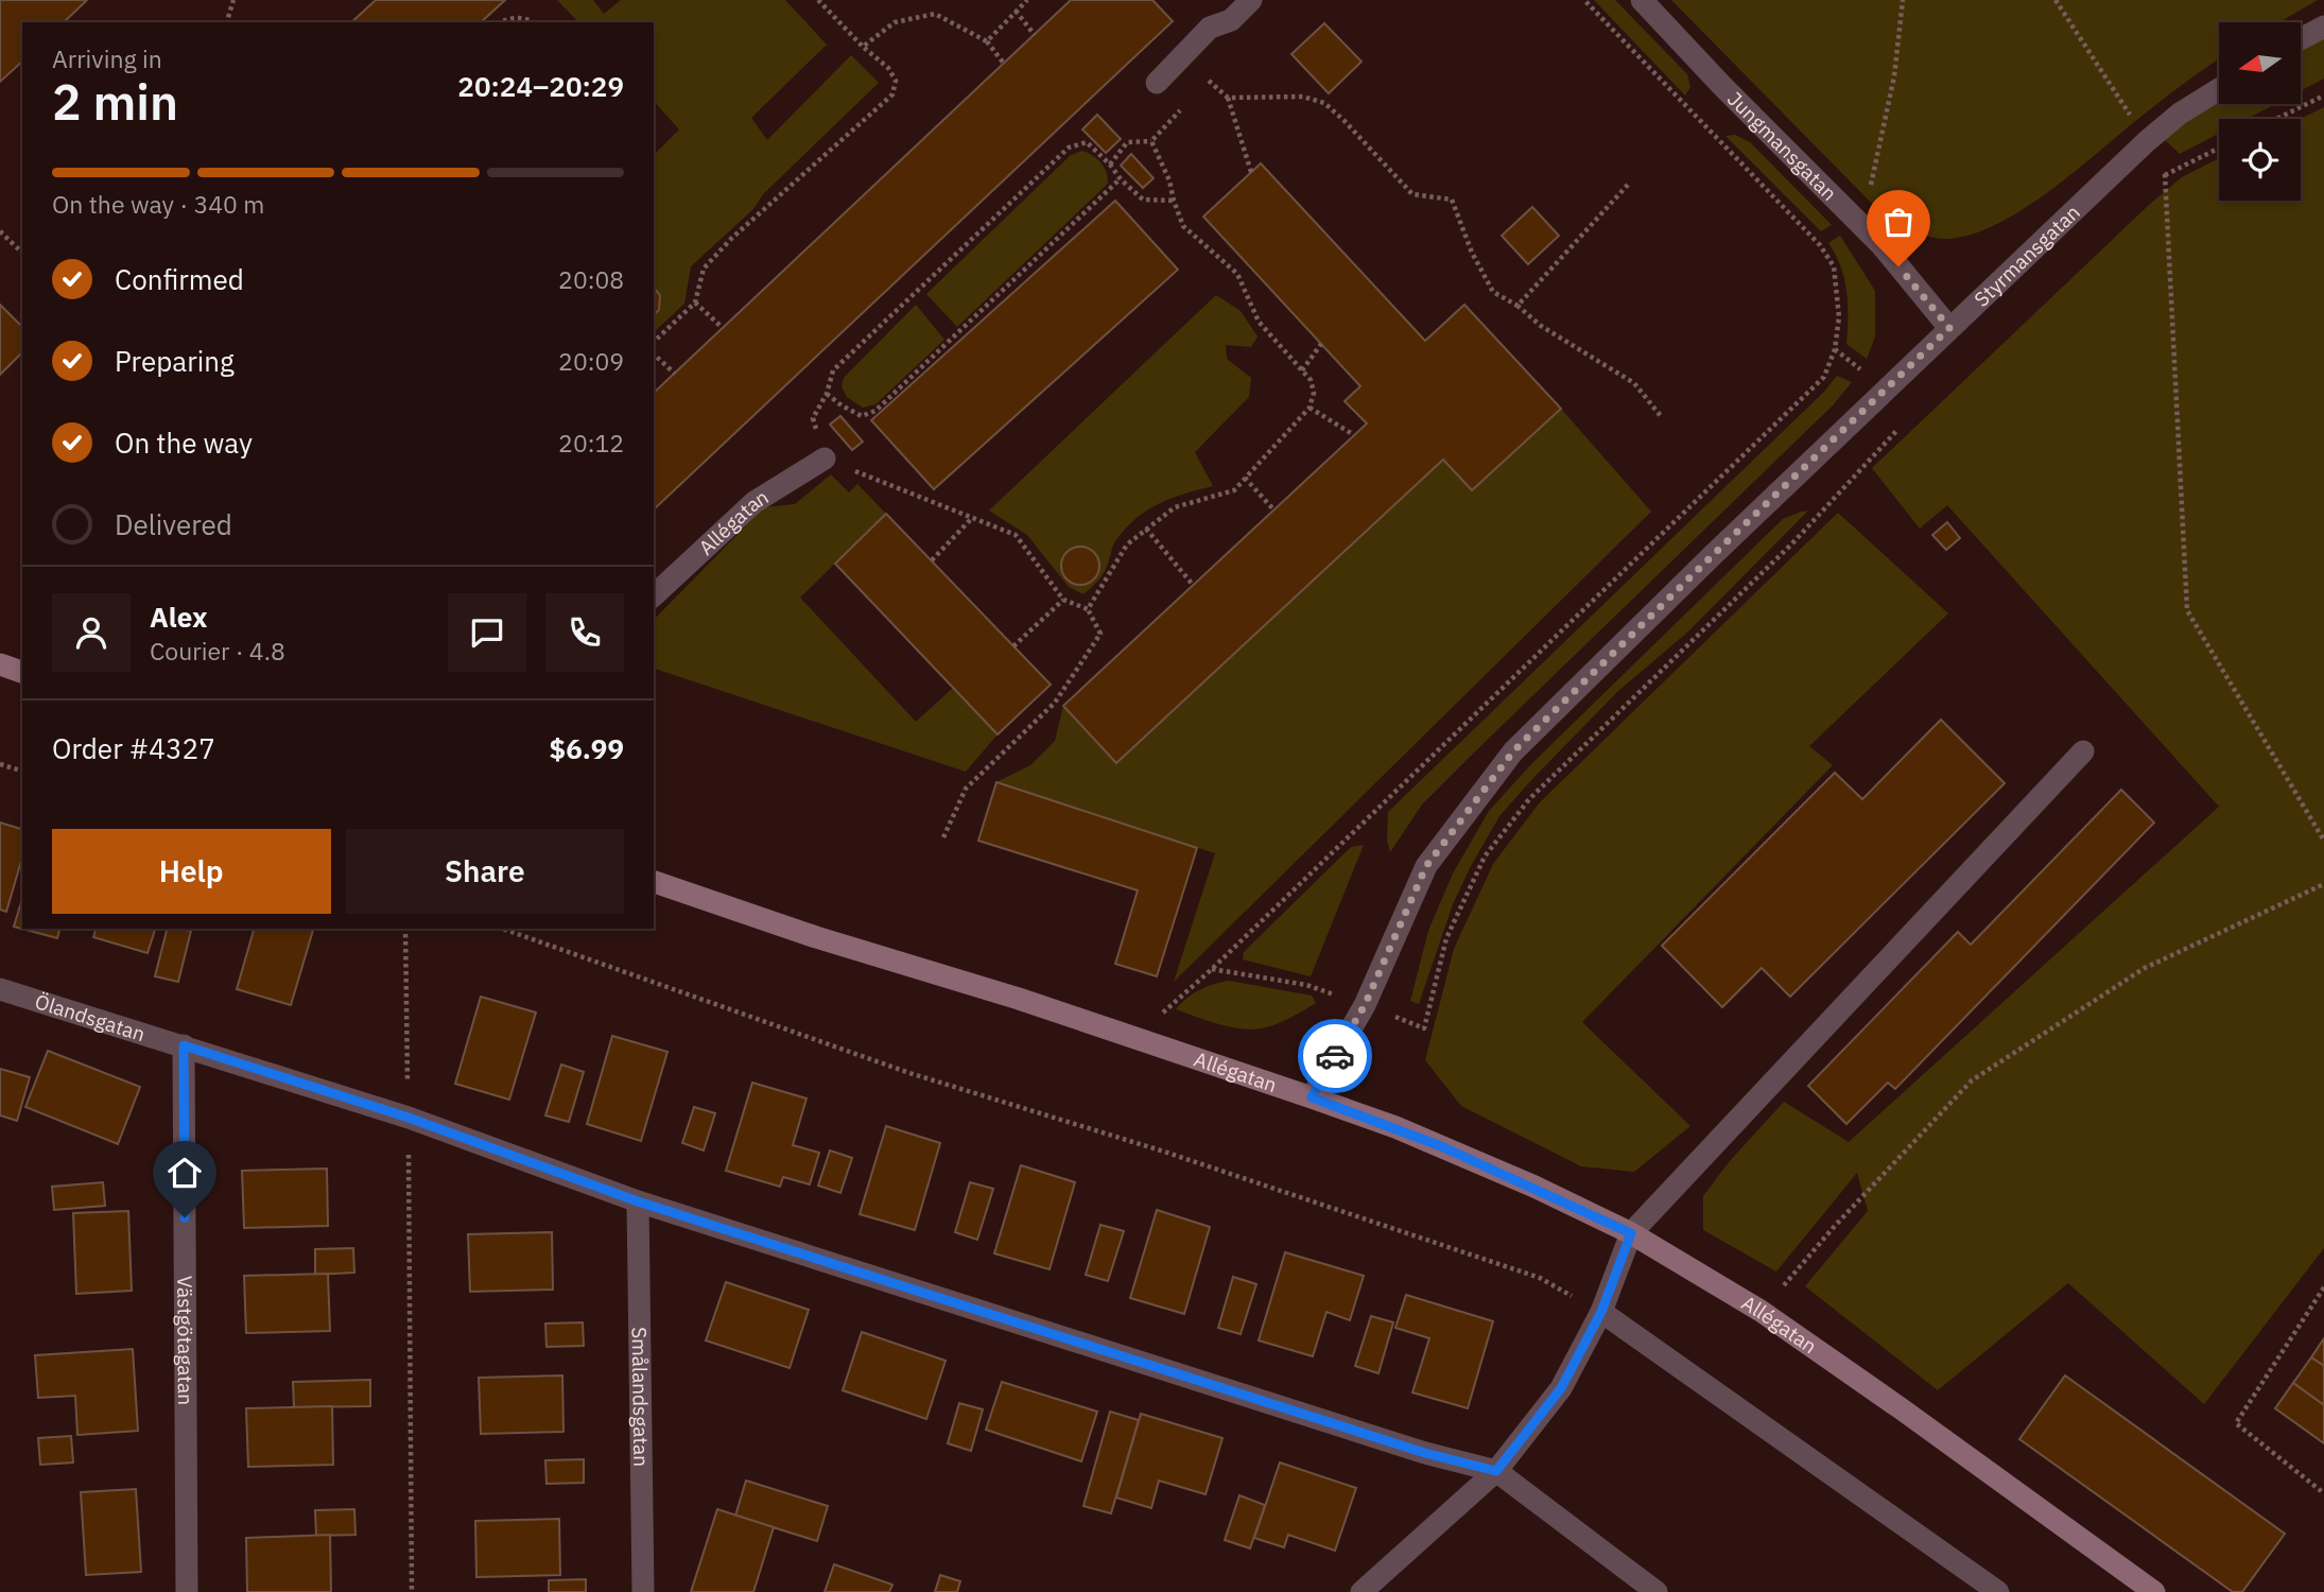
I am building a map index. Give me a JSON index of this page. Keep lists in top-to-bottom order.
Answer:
{
  "streets": {
    "street": [
      "Jungmansgatan",
      "Styrmansgatan",
      "Allégatan",
      "Ölandsgatan",
      "Västgötagatan",
      "Smålandsgatan"
    ]
  },
  "crossings": [
    ["Jungmansgatan", "Styrmansgatan"],
    ["Styrmansgatan", "Allégatan"],
    ["Ölandsgatan", "Västgötagatan"],
    ["Ölandsgatan", "Smålandsgatan"]
  ],
  "north": "left",
  "page": {
    "heading": ["2 min", "Arriving in", "20:24–20:29"],
    "panel": [
      "Alex",
      "Courier · 4.8",
      "Order #4327",
      "$6.99"
    ],
    "bar": "On the way · 340 m",
    "list": [
      ["Confirmed", "20:08"],
      ["Preparing", "20:09"],
      ["On the way", "20:12"],
      "Delivered"
    ],
    "buttons": ["Help", "Share"]
  }
}
